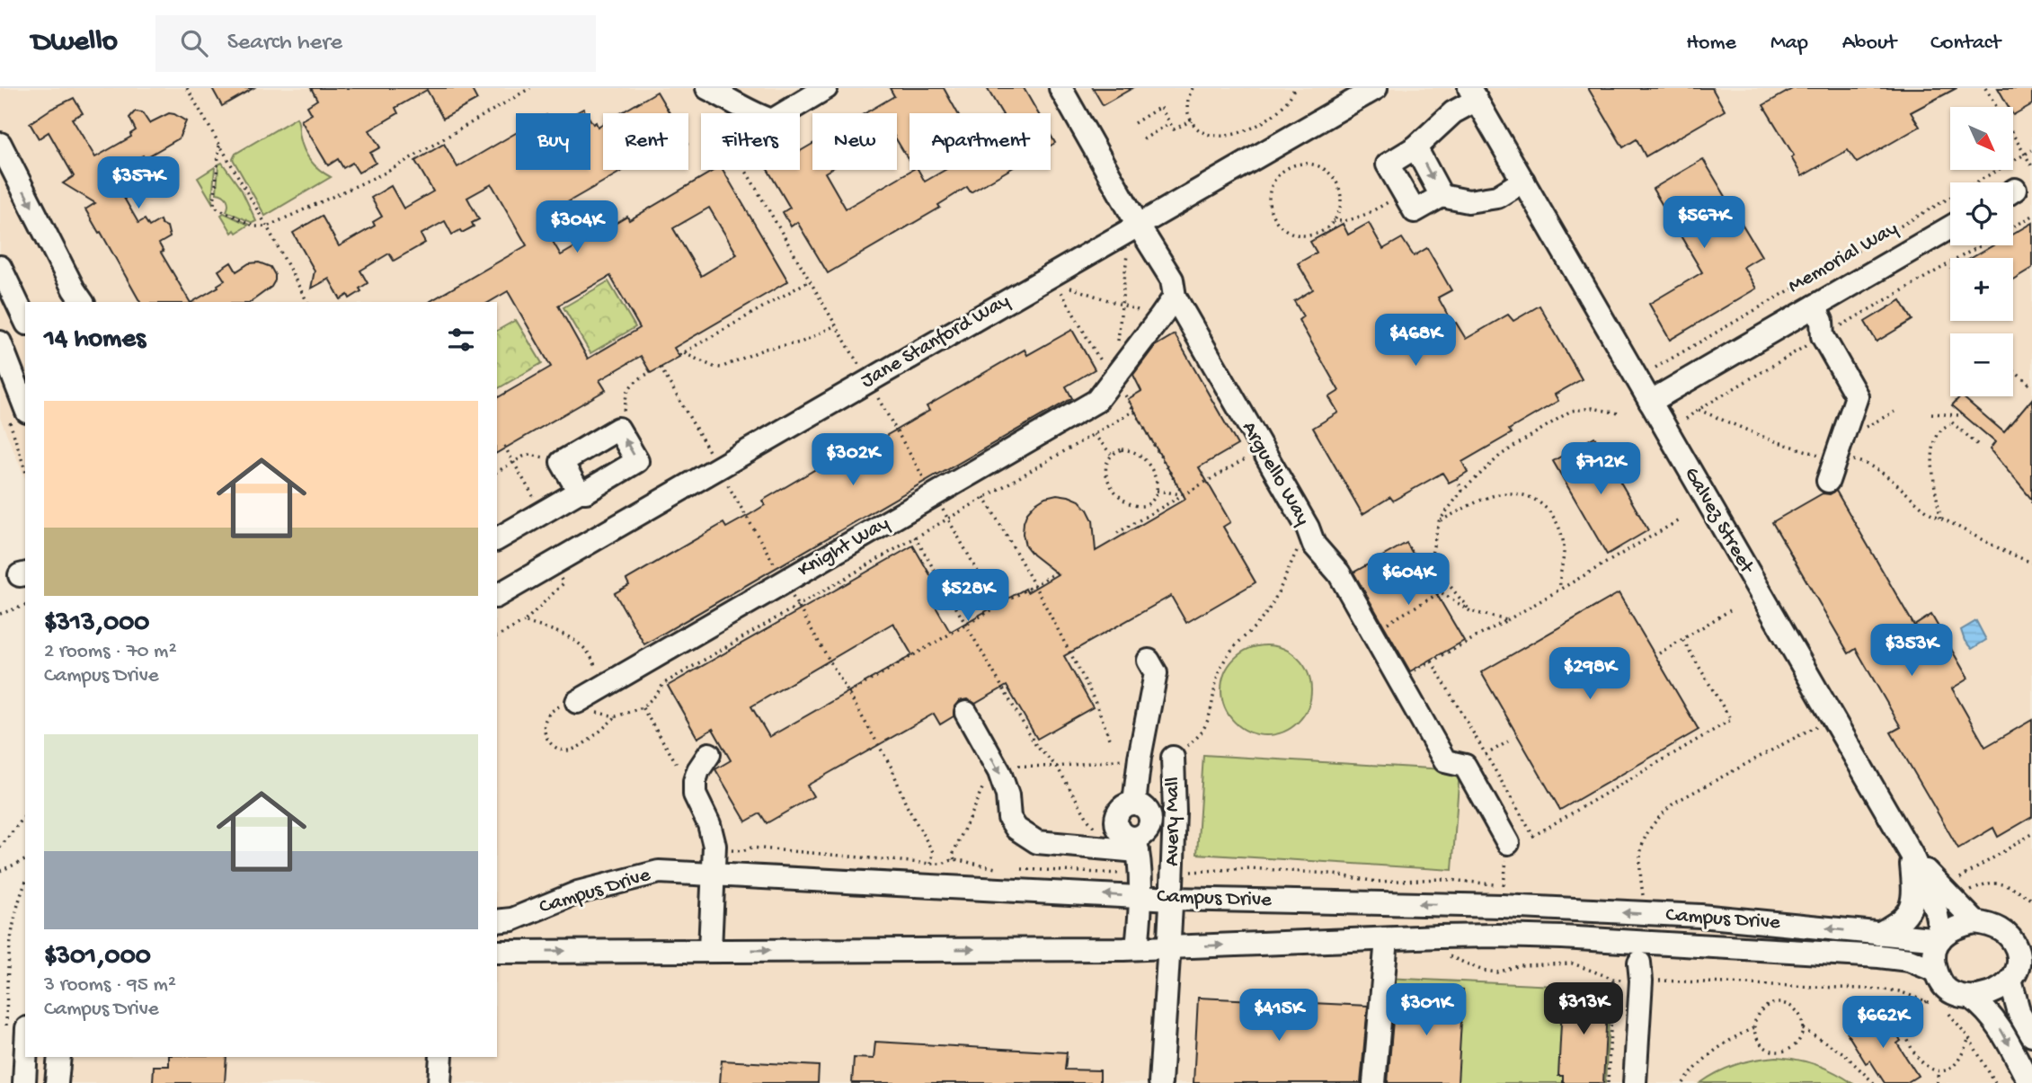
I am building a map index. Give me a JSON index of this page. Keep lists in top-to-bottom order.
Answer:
{
  "streets": {
    "street": [
      "Memorial Way",
      "Jane Stanford Way",
      "Arguello Way",
      "Galvez Street",
      "Knight Way",
      "Avery Mall",
      "Campus Drive"
    ]
  },
  "crossings": [
    ["Memorial Way", "Galvez Street"],
    ["Jane Stanford Way", "Arguello Way"],
    ["Arguello Way", "Knight Way"],
    ["Galvez Street", "Campus Drive"]
  ],
  "north": "bottom right",
  "page": {
    "header": "Dwello",
    "search": "Search here",
    "nav": [
      "Home",
      "Map",
      "About",
      "Contact"
    ],
    "map_buttons": ["+", "−"],
    "chip": [
      "Buy",
      "Rent",
      "Filters",
      "New",
      "Apartment"
    ],
    "price": [
      "$357K",
      "$567K",
      "$304K",
      "$468K",
      "$302K",
      "$712K",
      "$604K",
      "$528K",
      "$353K",
      "$298K",
      "$313K",
      "$301K",
      "$415K",
      "$662K"
    ],
    "heading": "14 homes",
    "list": [
      {
        "name": "$313,000",
        "note": "2 rooms · 70 m² · Campus Drive"
      },
      {
        "name": "$301,000",
        "note": "3 rooms · 95 m² · Campus Drive"
      }
    ]
  }
}
